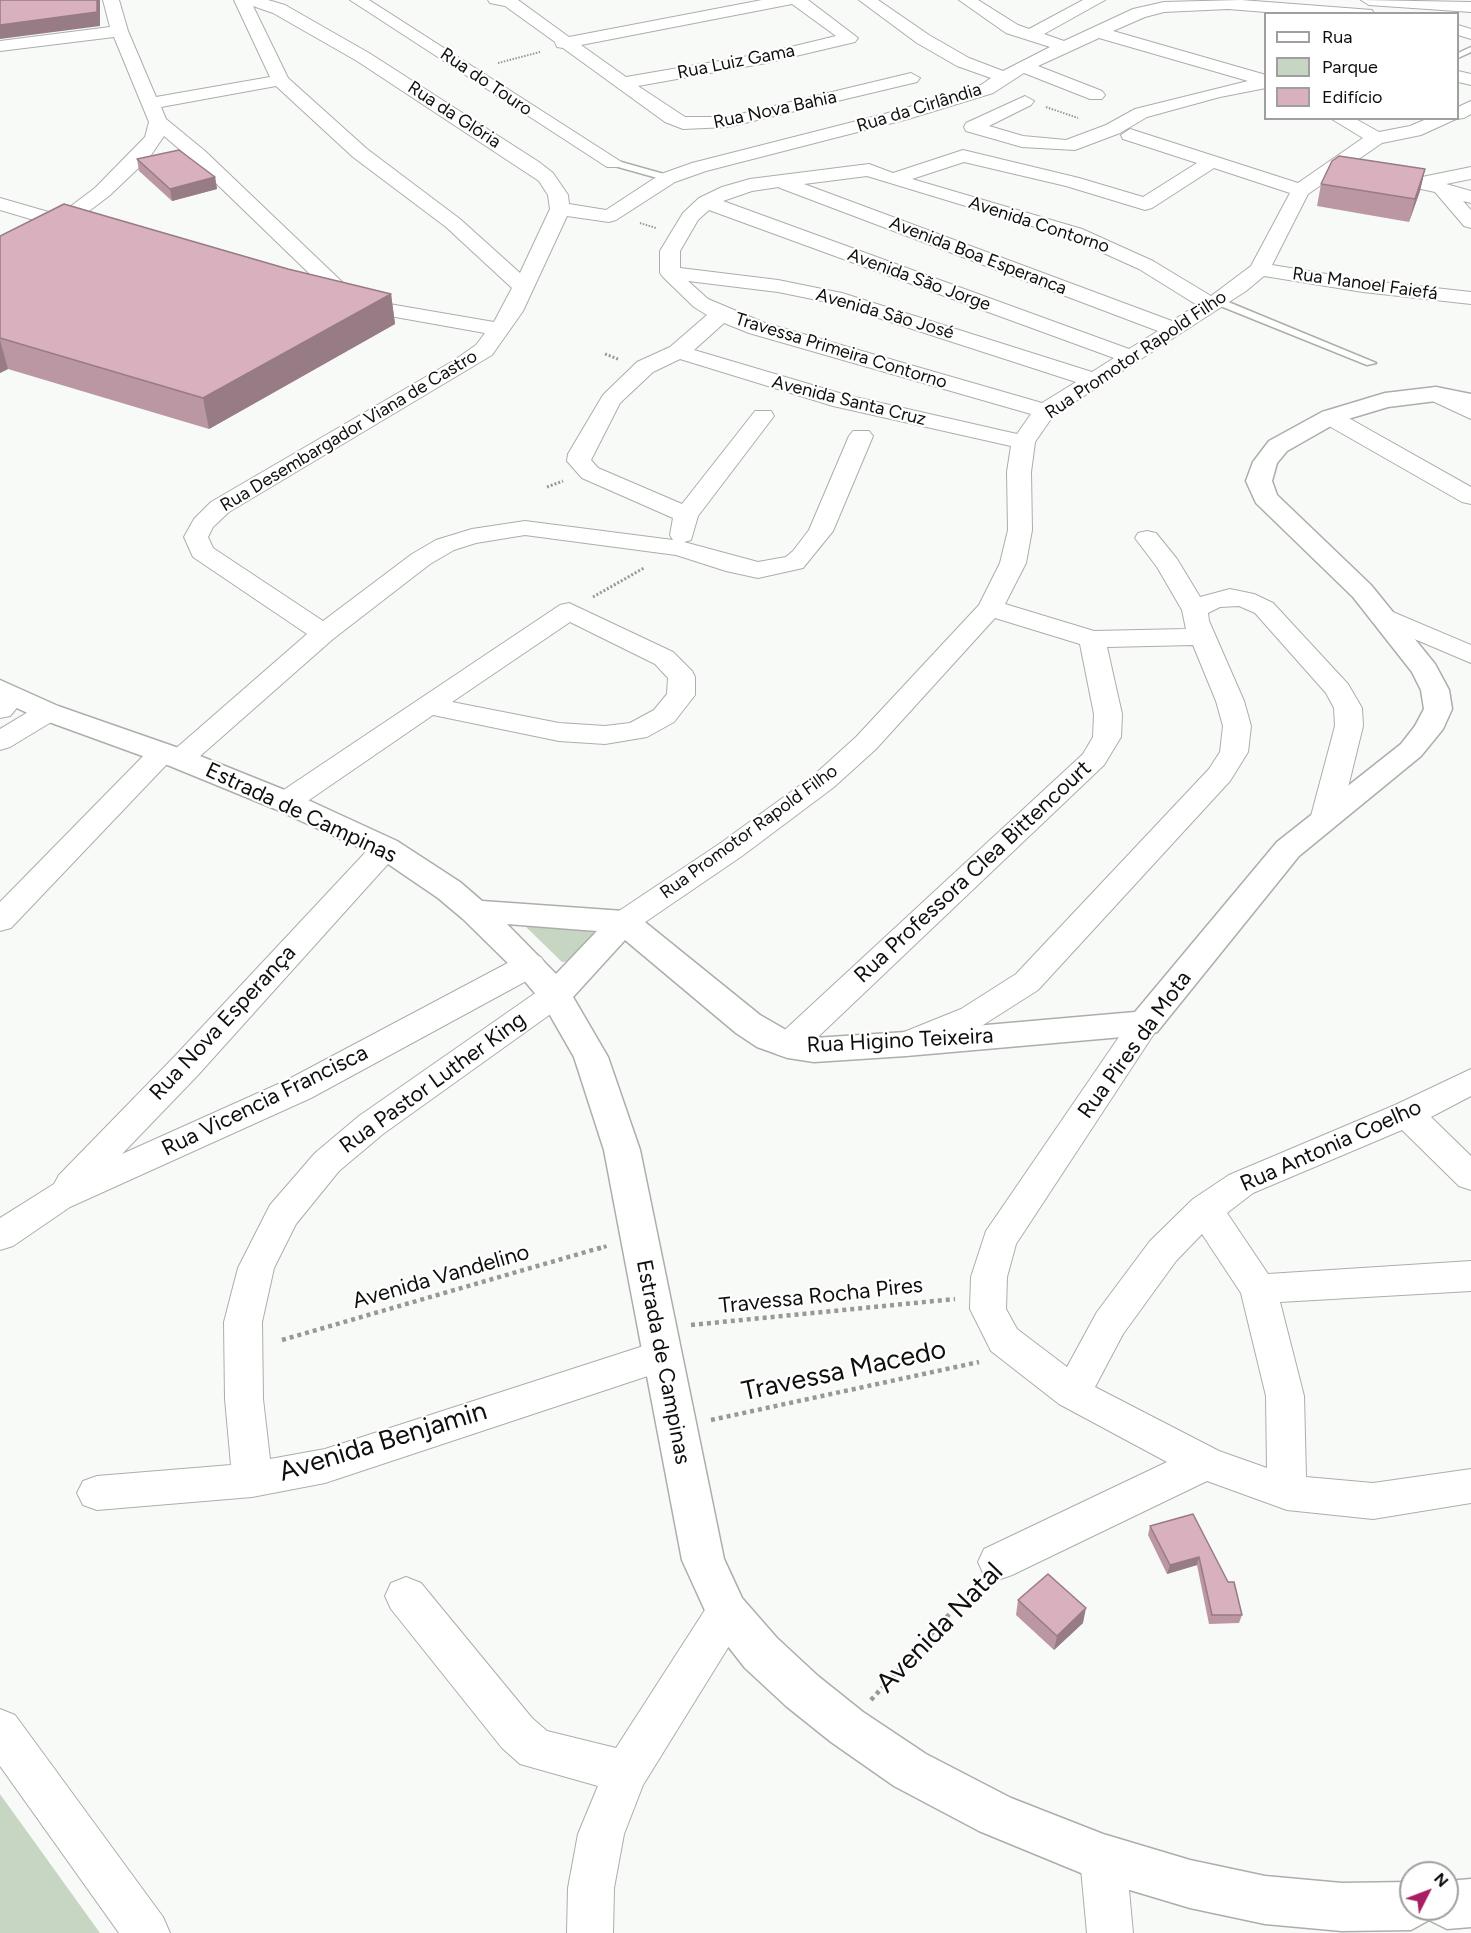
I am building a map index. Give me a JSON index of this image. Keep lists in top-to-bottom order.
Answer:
{
  "streets": {
    "street": [
      "Rua Luiz Gama",
      "Rua do Touro",
      "Rua da Cirlândia",
      "Rua Nova Bahia",
      "Rua da Glória",
      "Avenida Contorno",
      "Avenida Boa Esperanca",
      "Avenida São Jorge",
      "Rua Manoel Faiefá",
      "Avenida São José",
      "Travessa Primeira Contorno",
      "Rua Promotor Rapold Filho",
      "Avenida Santa Cruz",
      "Rua Desembargador Viana de Castro",
      "Estrada de Campinas",
      "Rua Professora Clea Bittencourt",
      "Rua Nova Esperança",
      "Rua Higino Teixeira",
      "Rua Pires da Mota",
      "Rua Pastor Luther King",
      "Rua Vicencia Francisca",
      "Rua Antonia Coelho",
      "Avenida Benjamin",
      "Avenida Natal"
    ],
    "path": ["Avenida Vandelino", "Travessa Rocha Pires", "Travessa Macedo"]
  },
  "crossings": [
    ["Rua Luiz Gama", "Rua Nova Bahia"],
    ["Rua da Cirlândia", "Rua da Glória"],
    ["Avenida Contorno", "Avenida Boa Esperanca"],
    ["Avenida Contorno", "Rua Promotor Rapold Filho"],
    ["Avenida Boa Esperanca", "Rua Promotor Rapold Filho"],
    ["Avenida São Jorge", "Rua Promotor Rapold Filho"],
    ["Rua Manoel Faiefá", "Rua Promotor Rapold Filho"],
    ["Avenida São José", "Travessa Primeira Contorno"],
    ["Avenida São José", "Rua Promotor Rapold Filho"],
    ["Travessa Primeira Contorno", "Rua Promotor Rapold Filho"],
    ["Rua Promotor Rapold Filho", "Avenida Santa Cruz"],
    ["Rua Promotor Rapold Filho", "Estrada de Campinas"],
    ["Rua Promotor Rapold Filho", "Rua Higino Teixeira"],
    ["Rua Promotor Rapold Filho", "Rua Pastor Luther King"],
    ["Rua Promotor Rapold Filho", "Rua Vicencia Francisca"],
    ["Estrada de Campinas", "Rua Nova Esperança"],
    ["Estrada de Campinas", "Rua Pastor Luther King"],
    ["Estrada de Campinas", "Rua Vicencia Francisca"],
    ["Estrada de Campinas", "Travessa Rocha Pires"],
    ["Estrada de Campinas", "Travessa Macedo"],
    ["Estrada de Campinas", "Avenida Benjamin"],
    ["Estrada de Campinas", "Avenida Natal"],
    ["Rua Professora Clea Bittencourt", "Rua Higino Teixeira"],
    ["Rua Nova Esperança", "Rua Vicencia Francisca"],
    ["Rua Higino Teixeira", "Rua Pires da Mota"],
    ["Rua Pires da Mota", "Rua Antonia Coelho"],
    ["Rua Pires da Mota", "Travessa Rocha Pires"],
    ["Rua Pires da Mota", "Travessa Macedo"],
    ["Rua Pires da Mota", "Avenida Natal"],
    ["Rua Pastor Luther King", "Rua Vicencia Francisca"],
    ["Rua Pastor Luther King", "Avenida Benjamin"],
    ["Travessa Rocha Pires", "Avenida Benjamin"]
  ],
  "legend": ["Rua", "Parque", "Edifício"],
  "north": "top right"
}
